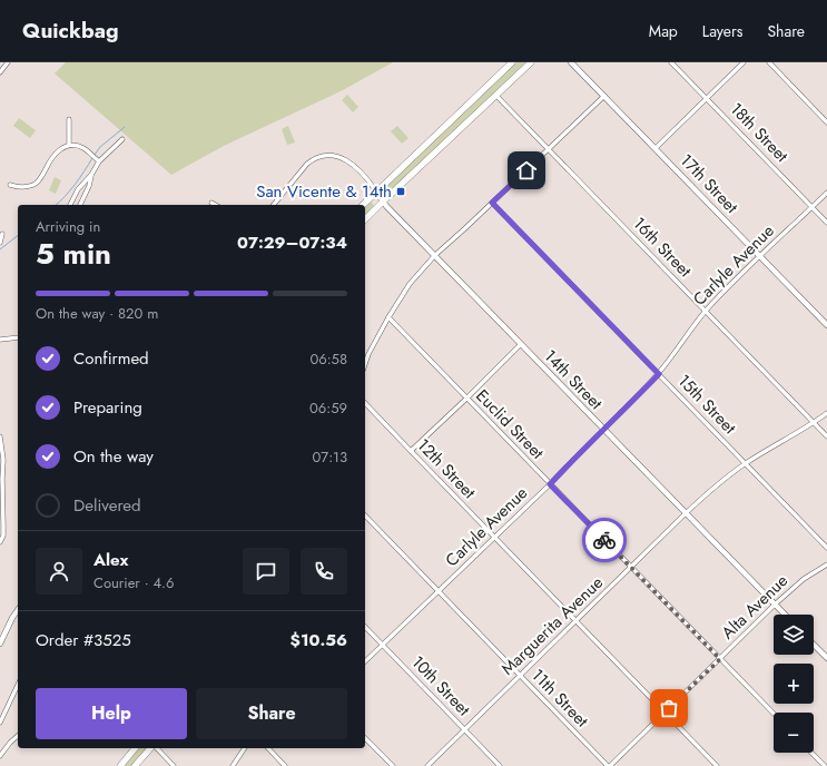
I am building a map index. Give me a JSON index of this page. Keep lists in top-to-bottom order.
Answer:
{
  "streets": {
    "street": [
      "18th Street",
      "17th Street",
      "16th Street",
      "Carlyle Avenue",
      "14th Street",
      "15th Street",
      "Euclid Street",
      "12th Street",
      "Alta Avenue",
      "Marguerita Avenue",
      "10th Street",
      "11th Street"
    ]
  },
  "crossings": [
    ["18th Street", "Carlyle Avenue"],
    ["17th Street", "Carlyle Avenue"],
    ["16th Street", "Carlyle Avenue"],
    ["16th Street", "Marguerita Avenue"],
    ["Carlyle Avenue", "14th Street"],
    ["Carlyle Avenue", "15th Street"],
    ["Carlyle Avenue", "Euclid Street"],
    ["Carlyle Avenue", "12th Street"],
    ["Carlyle Avenue", "10th Street"],
    ["Carlyle Avenue", "11th Street"],
    ["14th Street", "Alta Avenue"],
    ["14th Street", "Marguerita Avenue"],
    ["15th Street", "Marguerita Avenue"],
    ["Euclid Street", "Alta Avenue"],
    ["Euclid Street", "Marguerita Avenue"],
    ["12th Street", "Alta Avenue"],
    ["12th Street", "Marguerita Avenue"],
    ["Alta Avenue", "11th Street"],
    ["Marguerita Avenue", "10th Street"],
    ["Marguerita Avenue", "11th Street"]
  ],
  "places": {
    "transit": ["San Vicente & 14th"]
  },
  "page": {
    "header": "Quickbag",
    "nav": ["Map", "Layers", "Share"],
    "heading": ["5 min", "Arriving in", "07:29–07:34"],
    "panel": [
      "Alex",
      "Courier · 4.6",
      "Order #3525",
      "$10.56"
    ],
    "bar": "On the way · 820 m",
    "list": [
      ["Confirmed", "06:58"],
      ["Preparing", "06:59"],
      ["On the way", "07:13"],
      "Delivered"
    ],
    "map_buttons": ["+", "−"],
    "buttons": ["Help", "Share"]
  }
}
